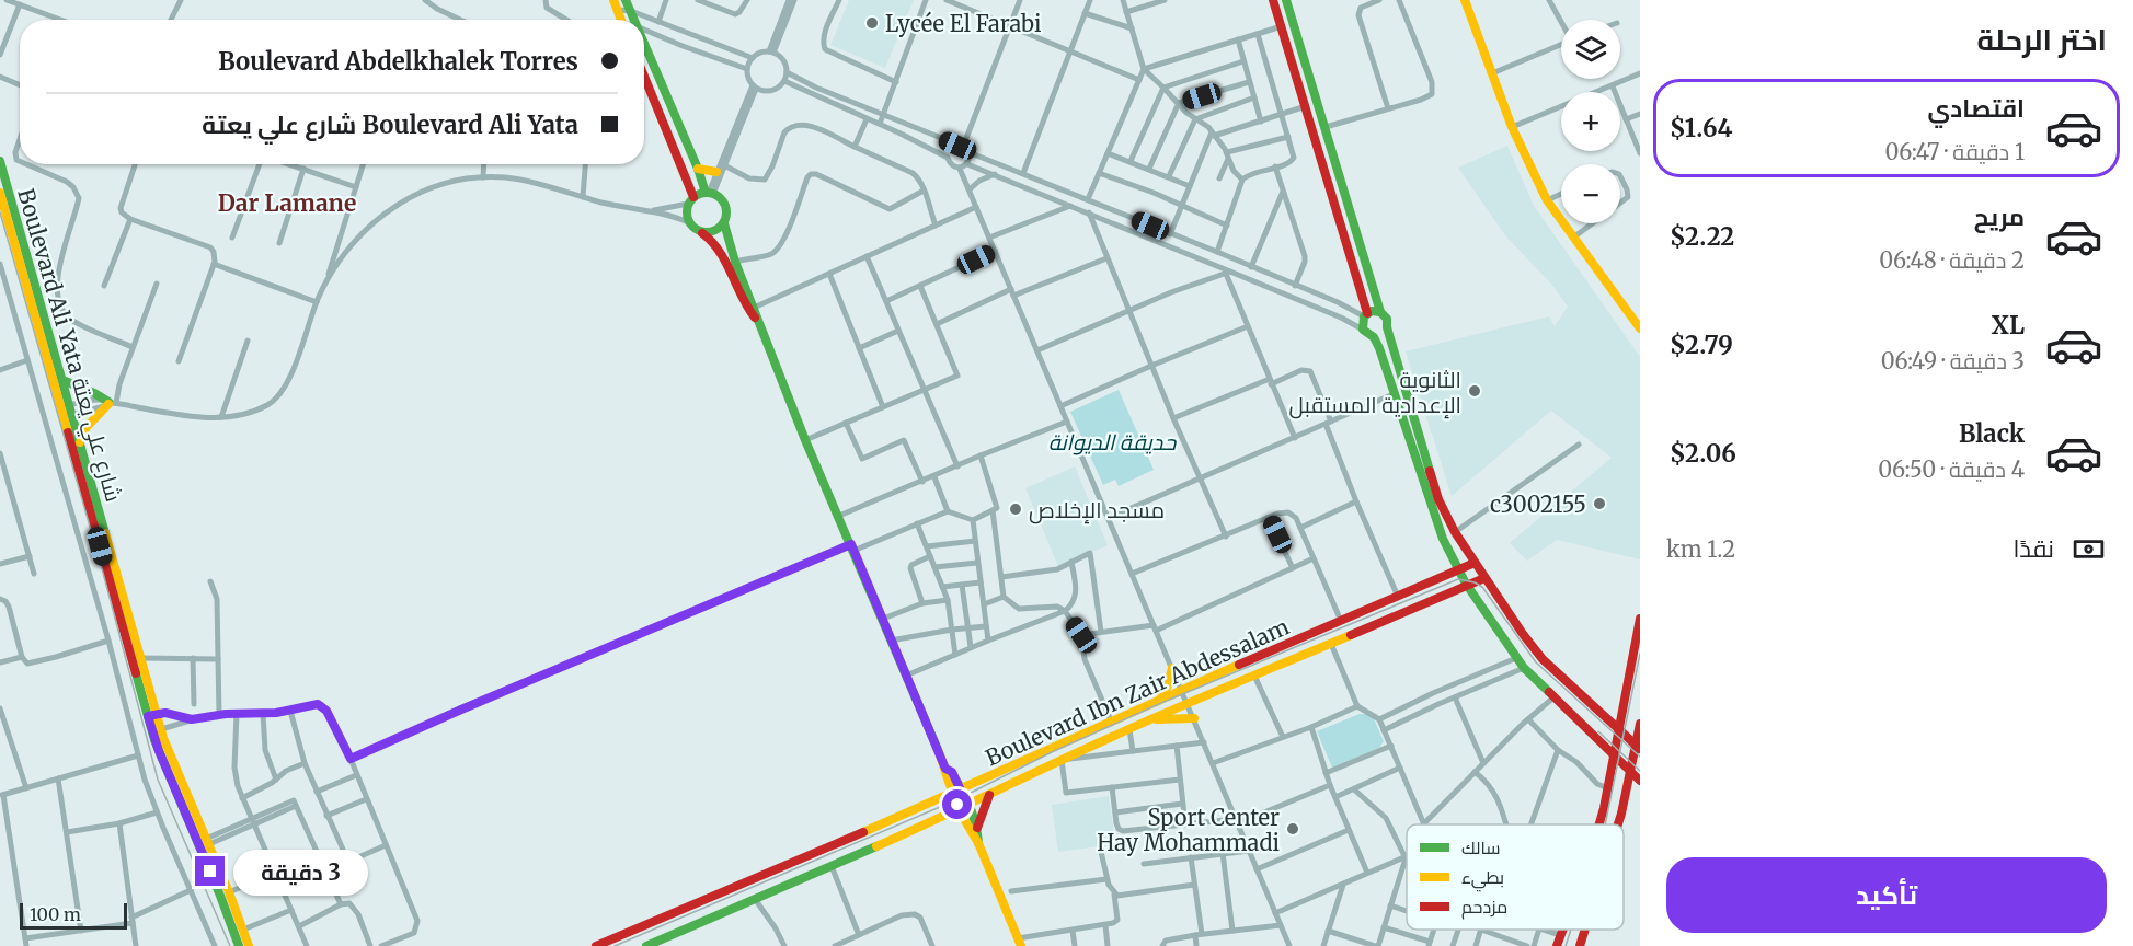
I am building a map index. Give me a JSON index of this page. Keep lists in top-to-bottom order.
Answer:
{
  "streets": {
    "main road": ["Boulevard Ali Yata شارع علي يعتة", "Boulevard Ibn Zair Abdessalam"]
  },
  "districts": ["Dar Lamane"],
  "parks": ["حديقة الديوانة"],
  "places": [
    "Lycée El Farabi",
    "الثانوية الإعدادية المستقبل",
    "c3002155",
    "مسجد الإخلاص",
    "Sport Center Hay Mohammadi"
  ],
  "legend": ["سالك", "بطيء", "مزدحم"],
  "scale_bar": "100 m",
  "page": {
    "heading": "اختر الرحلة",
    "map_buttons": ["+", "−"],
    "banner": ["Boulevard Abdelkhalek Torres", "Boulevard Ali Yata شارع علي يعتة"],
    "list": [
      {
        "name": "اقتصادي",
        "note": "1 دقيقة · 06:47",
        "value": "$1.64"
      },
      {
        "name": "مريح",
        "note": "2 دقيقة · 06:48",
        "value": "$2.22"
      },
      {
        "name": "XL",
        "note": "3 دقيقة · 06:49",
        "value": "$2.79"
      },
      {
        "name": "Black",
        "note": "4 دقيقة · 06:50",
        "value": "$2.06"
      }
    ],
    "pay": ["نقدًا", "1.2 km"],
    "buttons": "تأكيد",
    "bubble": "3 دقيقة",
    "scale": "100 m"
  }
}
